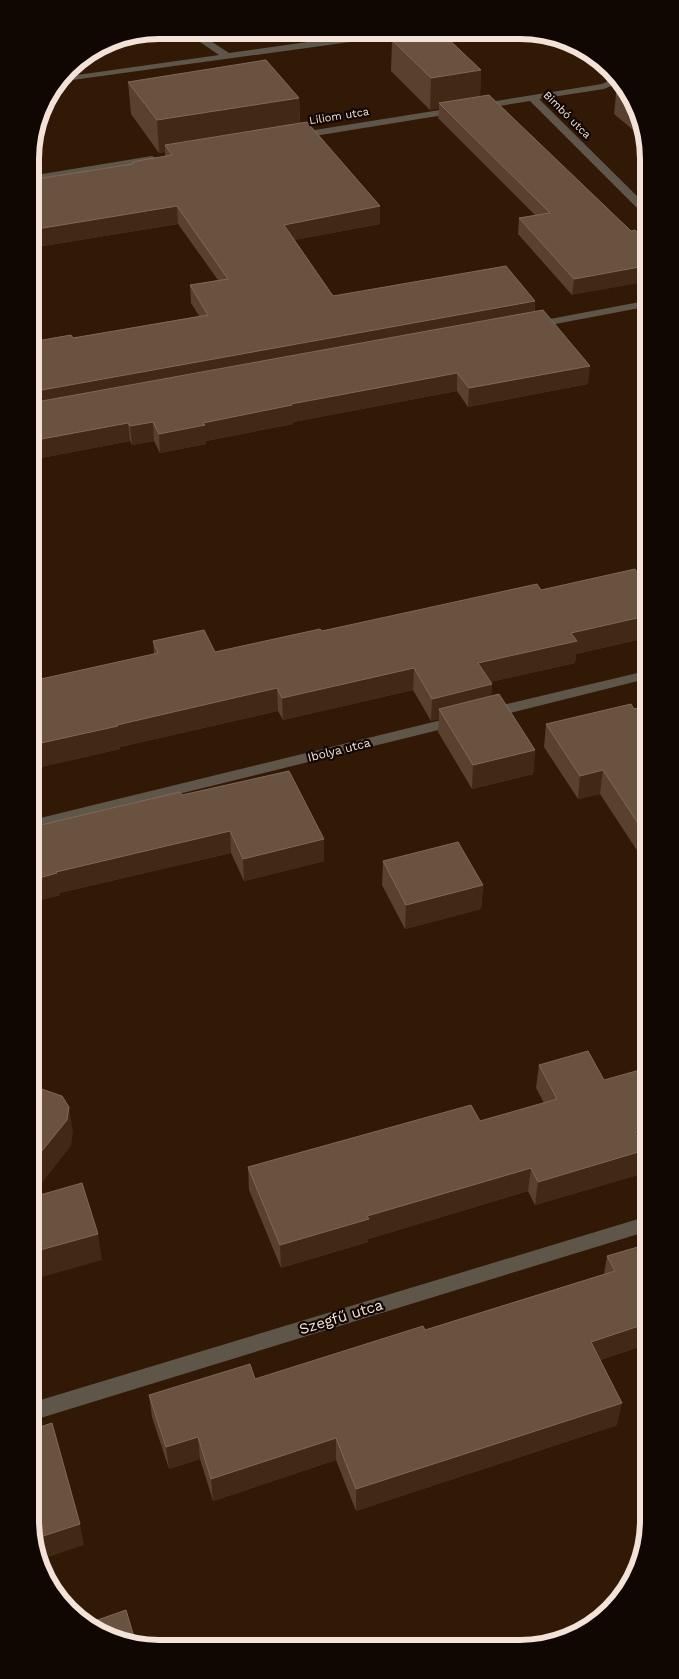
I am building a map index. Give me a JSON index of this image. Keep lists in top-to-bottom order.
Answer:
{
  "streets": {
    "street": [
      "Bimbó utca",
      "Liliom utca",
      "Ibolya utca",
      "Szegfű utca"
    ]
  },
  "crossings": [
    ["Bimbó utca", "Liliom utca"]
  ]
}
